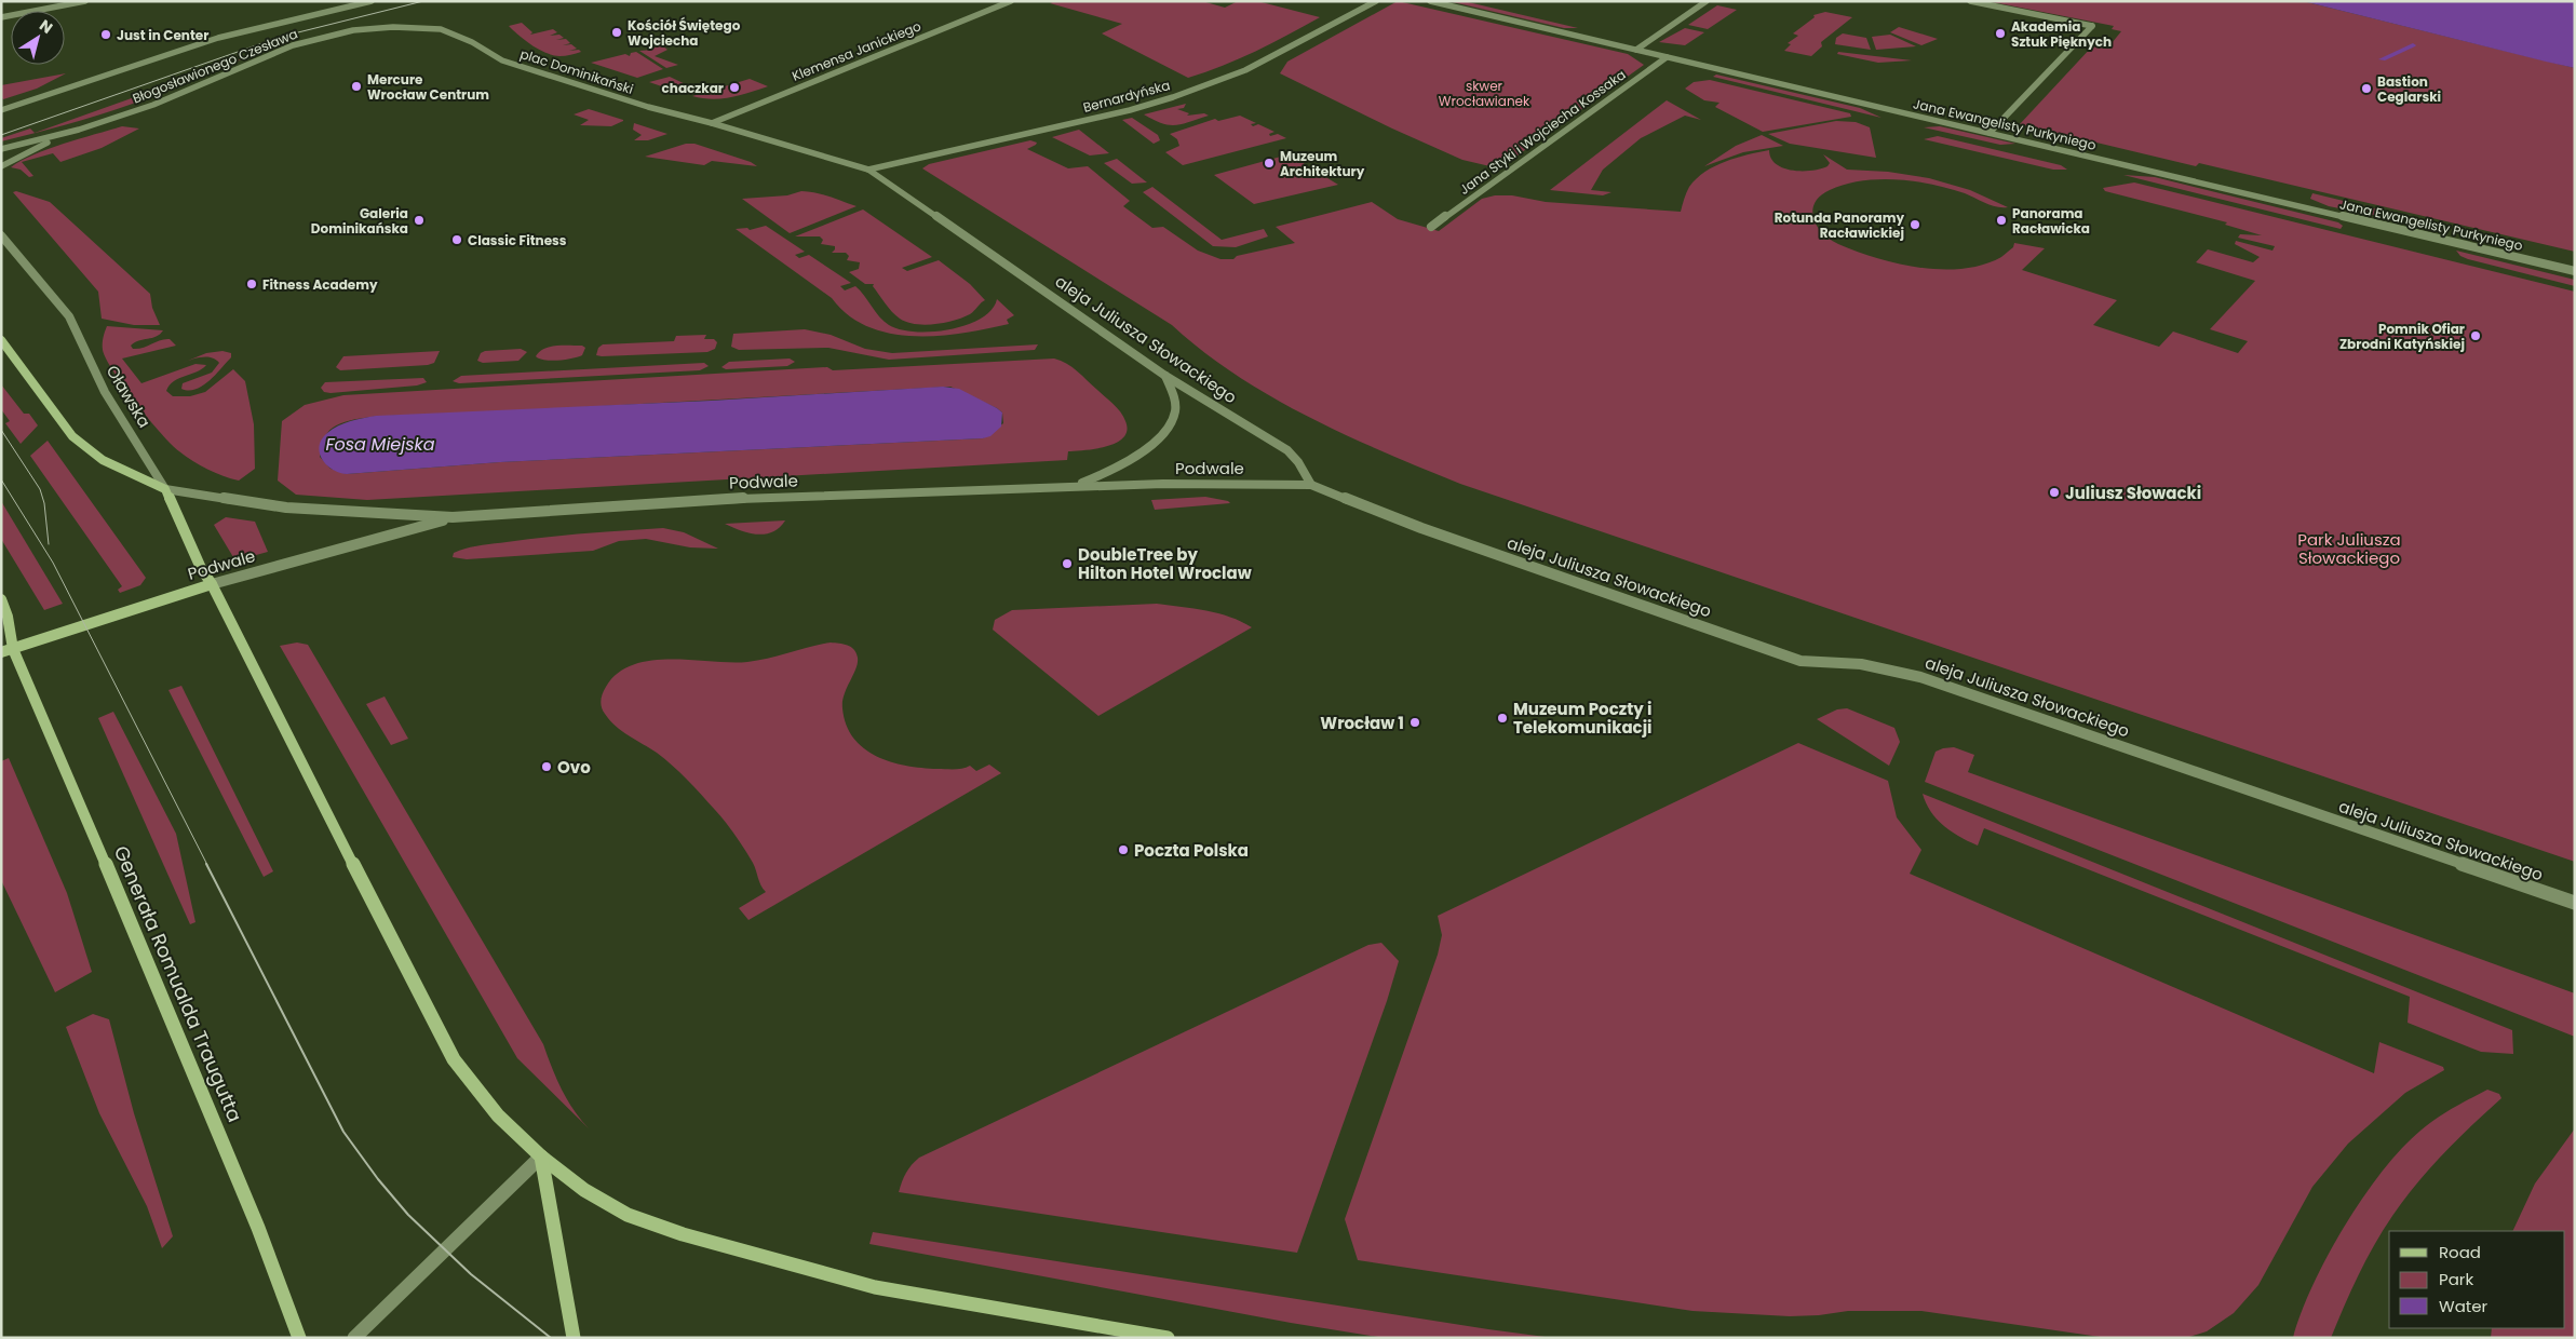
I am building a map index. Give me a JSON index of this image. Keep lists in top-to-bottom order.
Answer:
{
  "streets": {
    "main road": ["Oławska", "Podwale", "Generała Romualda Traugutta"],
    "street": [
      "Klemensa Janickiego",
      "Błogosławionego Czesława",
      "plac Dominikański",
      "Bernardyńska",
      "Jana Ewangelisty Purkyniego",
      "Jana Styki i Wojciecha Kossaka",
      "aleja Juliusza Słowackiego"
    ]
  },
  "crossings": [
    ["Klemensa Janickiego", "plac Dominikański"],
    ["Klemensa Janickiego", "aleja Juliusza Słowackiego"],
    ["Błogosławionego Czesława", "plac Dominikański"],
    ["plac Dominikański", "aleja Juliusza Słowackiego"],
    ["Bernardyńska", "aleja Juliusza Słowackiego"],
    ["Jana Ewangelisty Purkyniego", "Jana Styki i Wojciecha Kossaka"],
    ["aleja Juliusza Słowackiego", "Podwale"],
    ["Oławska", "Podwale"],
    ["Podwale", "Generała Romualda Traugutta"]
  ],
  "water": ["Fosa Miejska"],
  "parks": ["skwer Wrocławianek", "Park Juliusza Słowackiego"],
  "places": [
    "Kościół Świętego Wojciecha",
    "Akademia Sztuk Pięknych",
    "Just in Center",
    "Mercure Wrocław Centrum",
    "chaczkar",
    "Bastion Ceglarski",
    "Muzeum Architektury",
    "Galeria Dominikańska",
    "Panorama Racławicka",
    "Rotunda Panoramy Racławickiej",
    "Classic Fitness",
    "Fitness Academy",
    "Pomnik Ofiar Zbrodni Katyńskiej",
    "Juliusz Słowacki",
    "DoubleTree by Hilton Hotel Wroclaw",
    "Muzeum Poczty i Telekomunikacji",
    "Wrocław 1",
    "Ovo",
    "Poczta Polska"
  ],
  "legend": ["Road", "Park", "Water"],
  "north": "top right"
}
